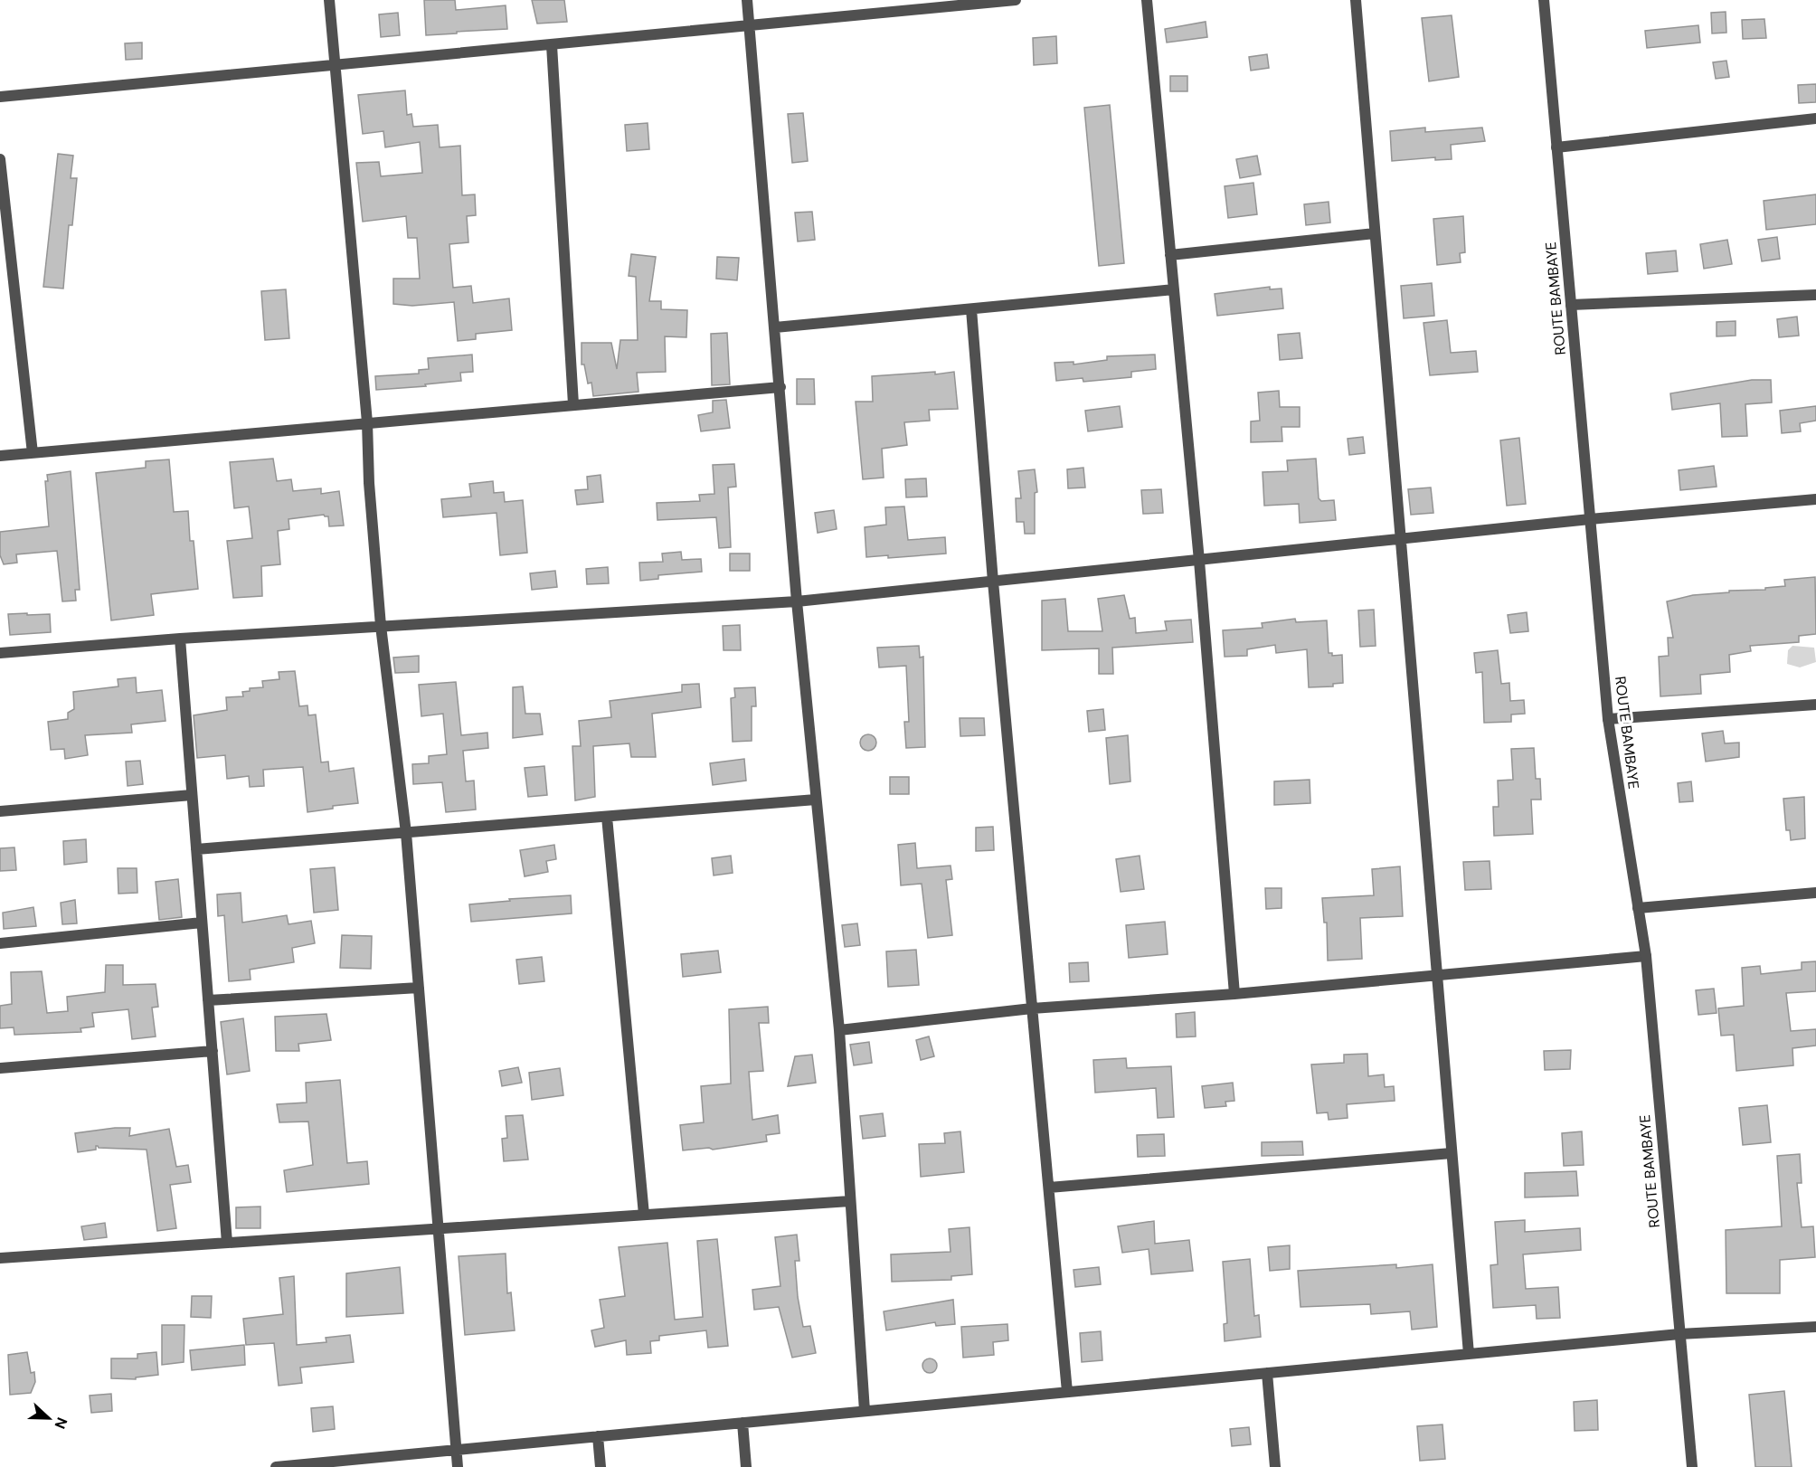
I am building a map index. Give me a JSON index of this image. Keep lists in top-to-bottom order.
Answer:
{
  "streets": {
    "street": ["ROUTE BAMBAYE"]
  },
  "north": "right"
}
